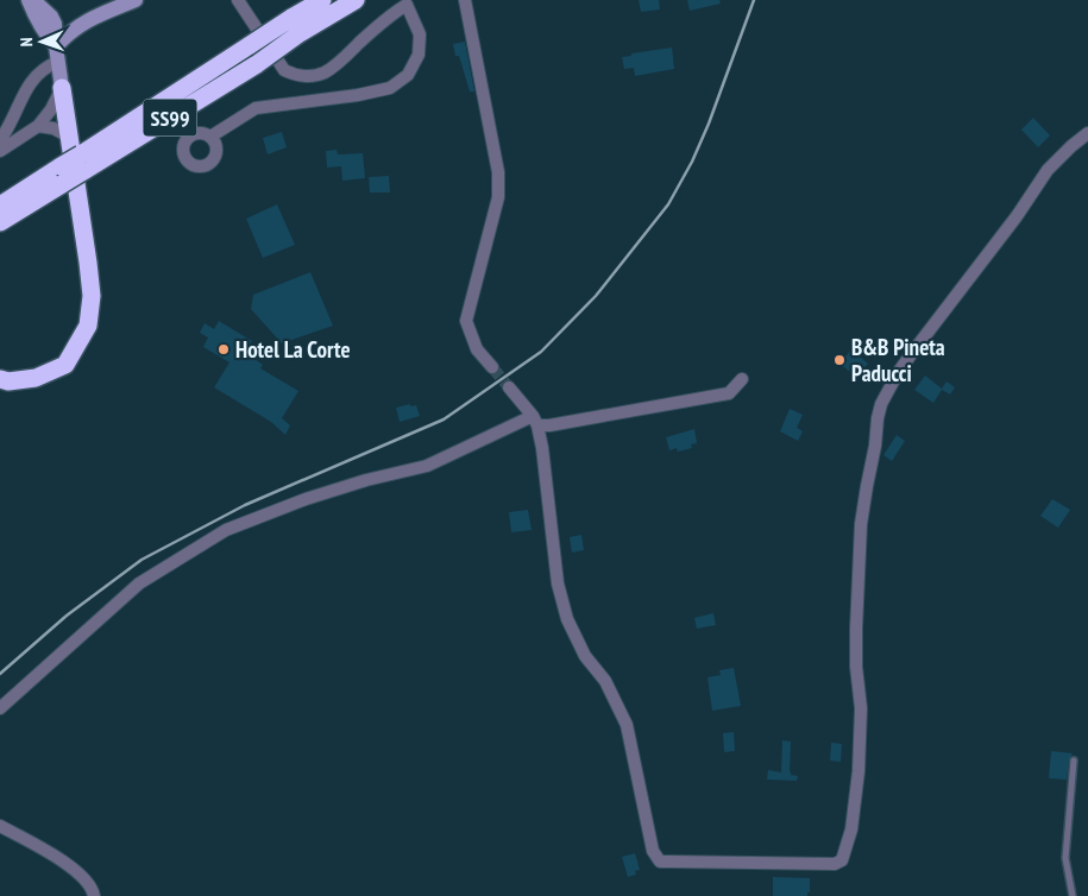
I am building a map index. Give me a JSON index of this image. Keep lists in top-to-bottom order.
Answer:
{
  "streets": {
    "highway": ["SS99"]
  },
  "places": ["Hotel La Corte", "B&B Pineta Paducci"],
  "north": "left"
}
